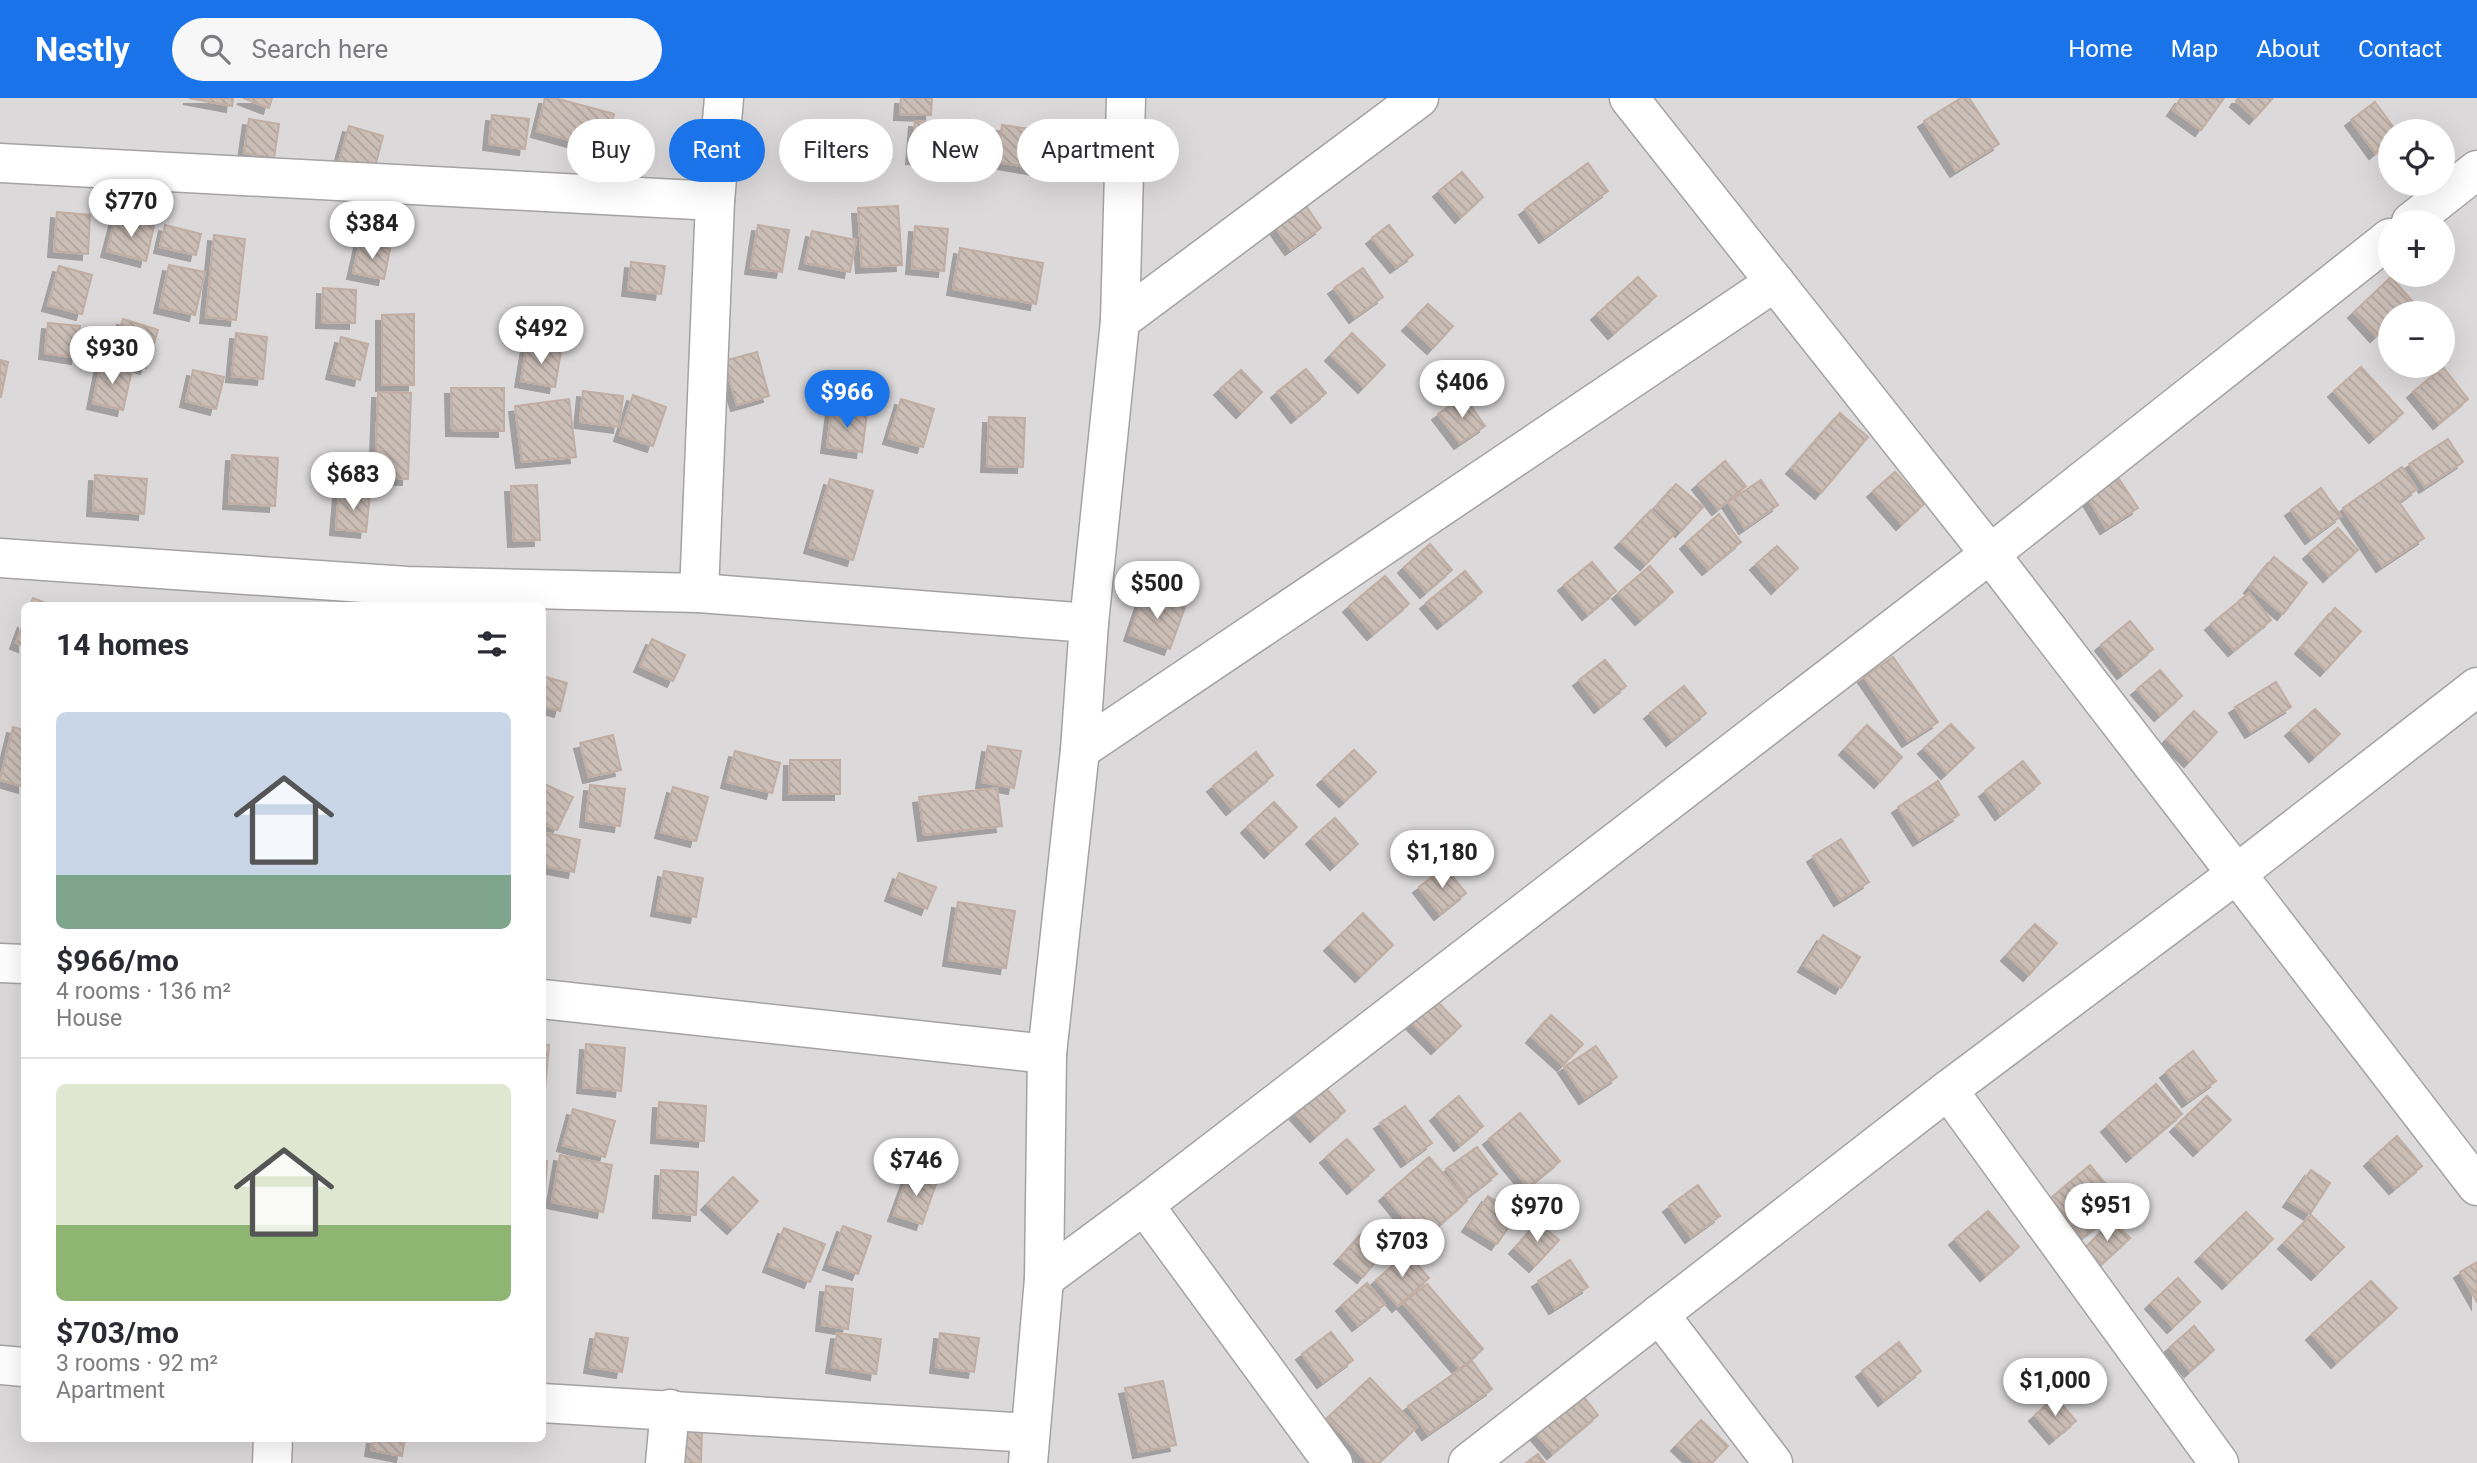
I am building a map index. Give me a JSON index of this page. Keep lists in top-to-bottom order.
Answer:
{
  "page": {
    "header": "Nestly",
    "search": "Search here",
    "nav": [
      "Home",
      "Map",
      "About",
      "Contact"
    ],
    "map_buttons": ["+", "−"],
    "chip": [
      "Buy",
      "Rent",
      "Filters",
      "New",
      "Apartment"
    ],
    "price": [
      "$770",
      "$384",
      "$492",
      "$930",
      "$406",
      "$966",
      "$683",
      "$500",
      "$1,180",
      "$746",
      "$951",
      "$970",
      "$703",
      "$1,000"
    ],
    "heading": "14 homes",
    "list": [
      {
        "name": "$966/mo",
        "note": "4 rooms · 136 m² · House"
      },
      {
        "name": "$703/mo",
        "note": "3 rooms · 92 m² · Apartment"
      }
    ]
  }
}
